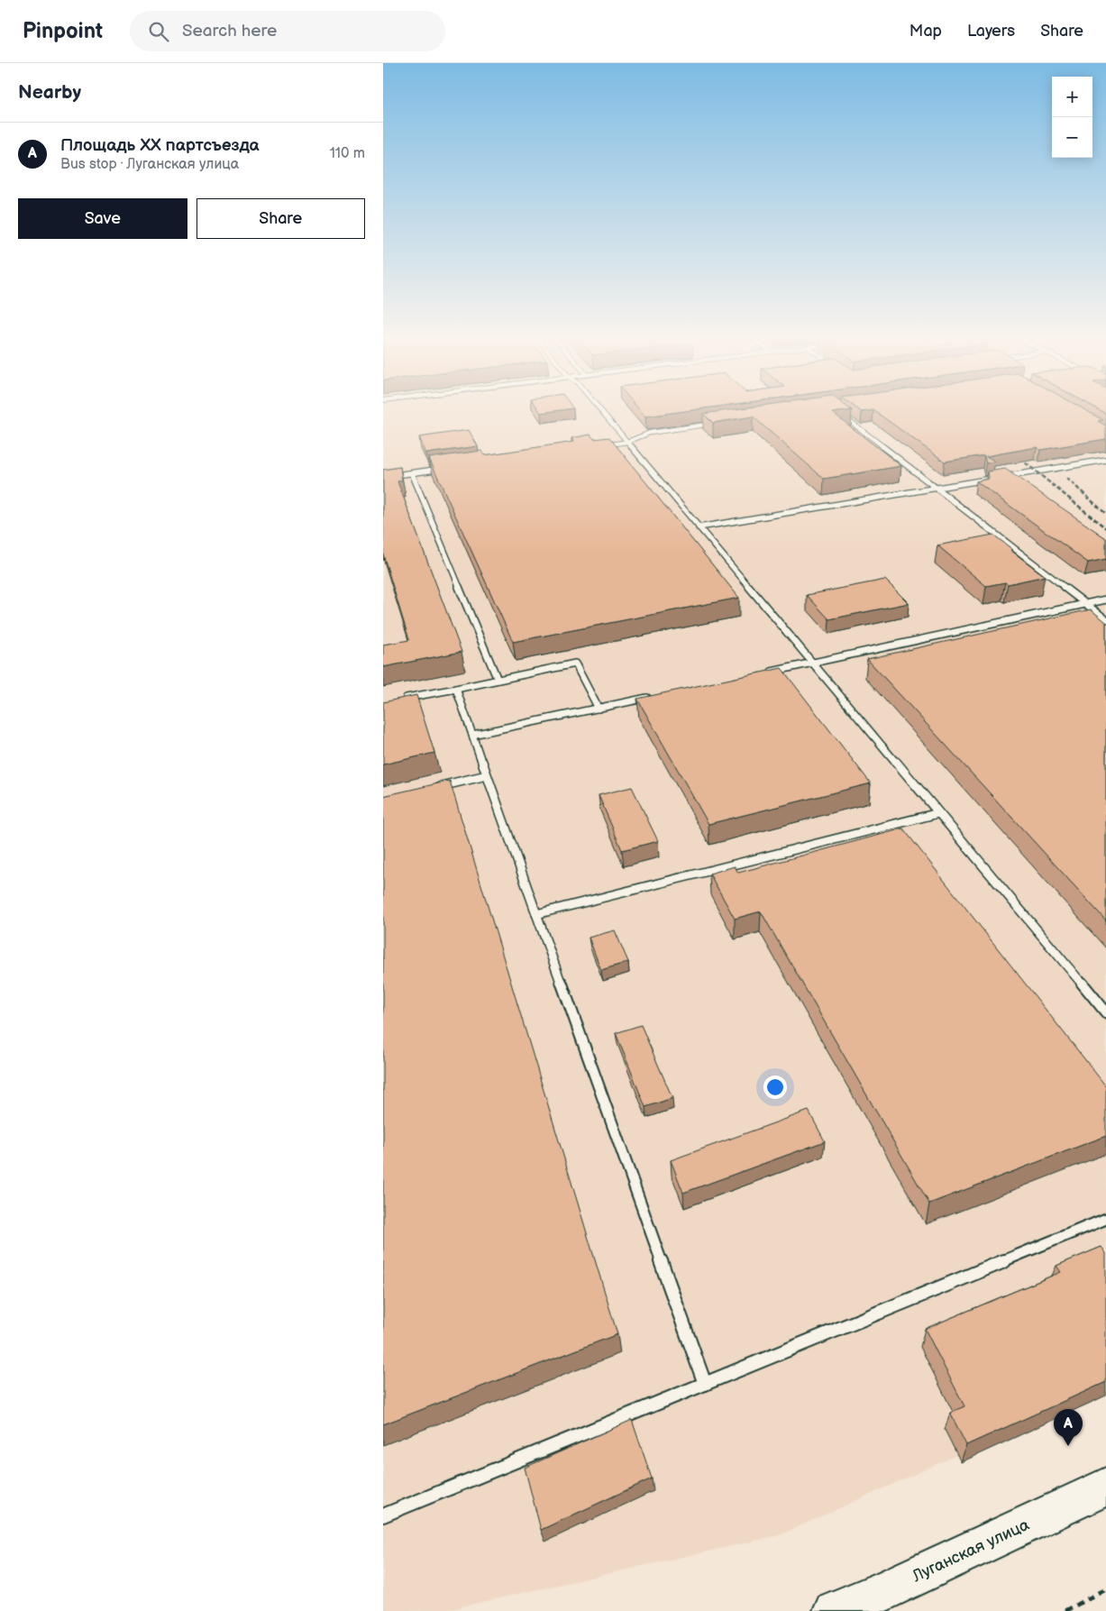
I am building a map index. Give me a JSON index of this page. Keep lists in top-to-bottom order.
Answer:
{
  "streets": {
    "main road": ["Луганская улица"]
  },
  "page": {
    "header": "Pinpoint",
    "search": "Search here",
    "nav": ["Map", "Layers", "Share"],
    "heading": "Nearby",
    "map_buttons": ["+", "−"],
    "list": [
      {
        "mark": "A",
        "name": "Площадь ХХ партсъезда",
        "note": "Bus stop · Луганская улица",
        "value": "110 m"
      }
    ],
    "buttons": ["Save", "Share"],
    "pins": "A"
  }
}
